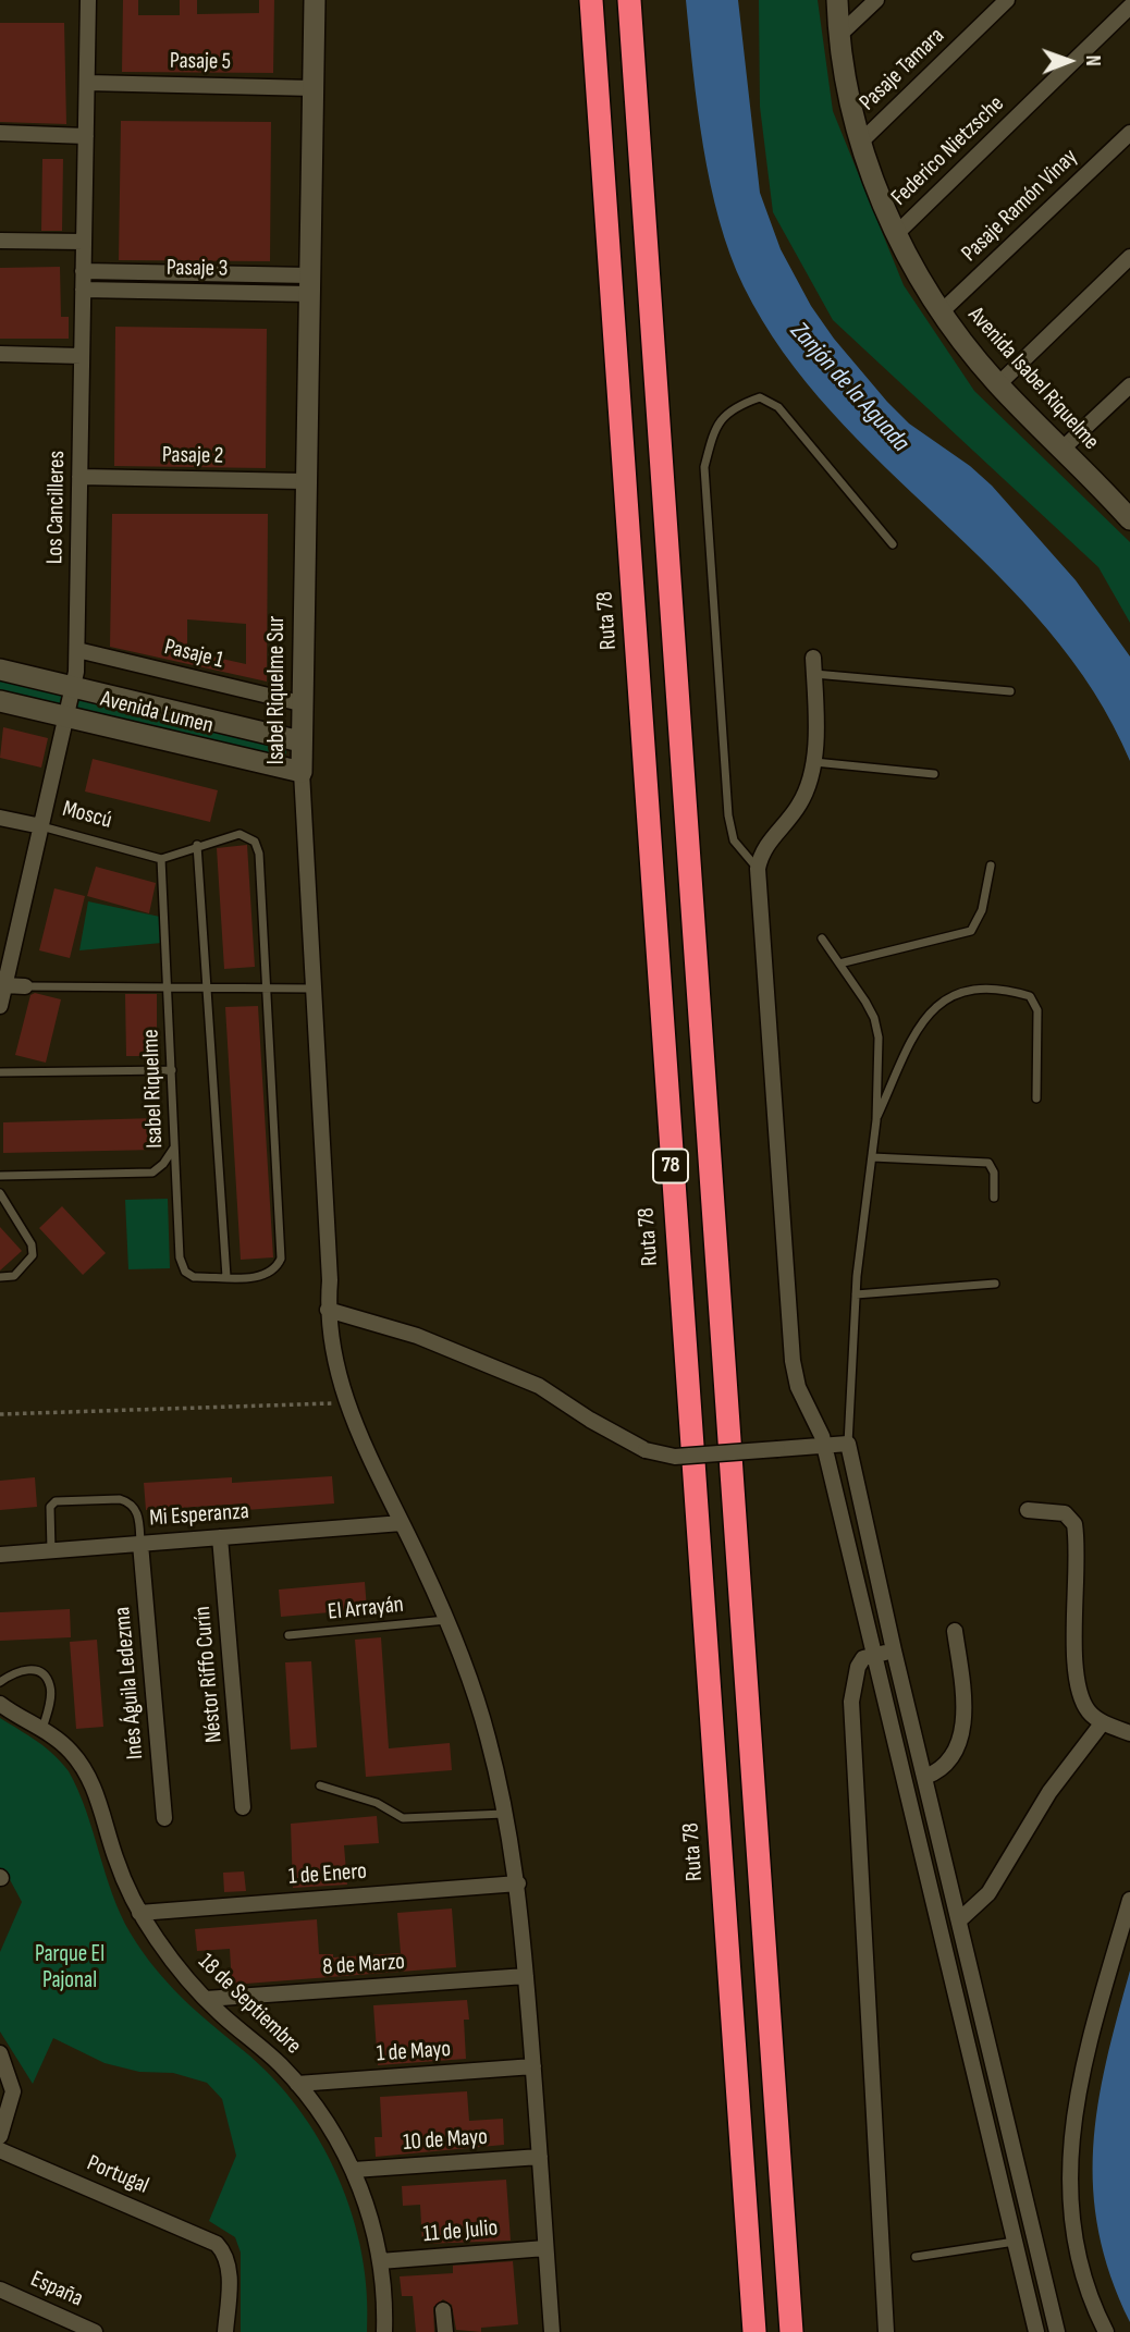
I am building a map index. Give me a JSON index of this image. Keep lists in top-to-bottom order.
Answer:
{
  "streets": {
    "highway": ["Ruta 78", "78"],
    "street": [
      "Pasaje 5",
      "Pasaje Tamara",
      "Federico Nietzsche",
      "Pasaje Ramón Vinay",
      "Pasaje 3",
      "Avenida Isabel Riquelme",
      "Pasaje 2",
      "Los Cancilleres",
      "Pasaje 1",
      "Isabel Riquelme Sur",
      "Avenida Lumen",
      "Moscú",
      "Mi Esperanza",
      "Néstor Riffo Curín",
      "Inés Águila Ledezma",
      "1 de Enero",
      "8 de Marzo",
      "18 de Septiembre",
      "1 de Mayo",
      "10 de Mayo",
      "Portugal",
      "11 de Julio",
      "España"
    ],
    "lane": ["Isabel Riquelme", "El Arrayán"]
  },
  "crossings": [
    ["Pasaje 5", "Los Cancilleres"],
    ["Pasaje 5", "Isabel Riquelme Sur"],
    ["Pasaje Tamara", "Avenida Isabel Riquelme"],
    ["Federico Nietzsche", "Avenida Isabel Riquelme"],
    ["Pasaje Ramón Vinay", "Avenida Isabel Riquelme"],
    ["Pasaje 3", "Los Cancilleres"],
    ["Pasaje 3", "Isabel Riquelme Sur"],
    ["Pasaje 2", "Los Cancilleres"],
    ["Pasaje 2", "Isabel Riquelme Sur"],
    ["Los Cancilleres", "Pasaje 1"],
    ["Los Cancilleres", "Avenida Lumen"],
    ["Los Cancilleres", "Moscú"],
    ["Pasaje 1", "Isabel Riquelme Sur"],
    ["Isabel Riquelme Sur", "Avenida Lumen"],
    ["Isabel Riquelme Sur", "Mi Esperanza"],
    ["Isabel Riquelme Sur", "El Arrayán"],
    ["Isabel Riquelme Sur", "1 de Enero"],
    ["Isabel Riquelme Sur", "8 de Marzo"],
    ["Isabel Riquelme Sur", "1 de Mayo"],
    ["Isabel Riquelme Sur", "10 de Mayo"],
    ["Isabel Riquelme Sur", "11 de Julio"],
    ["Moscú", "Isabel Riquelme"],
    ["Mi Esperanza", "Néstor Riffo Curín"],
    ["Mi Esperanza", "Inés Águila Ledezma"],
    ["1 de Enero", "18 de Septiembre"],
    ["8 de Marzo", "18 de Septiembre"],
    ["18 de Septiembre", "1 de Mayo"],
    ["18 de Septiembre", "10 de Mayo"],
    ["18 de Septiembre", "11 de Julio"]
  ],
  "water": ["Zanjón de la Aguada"],
  "parks": ["Parque El Pajonal"],
  "north": "right"
}
